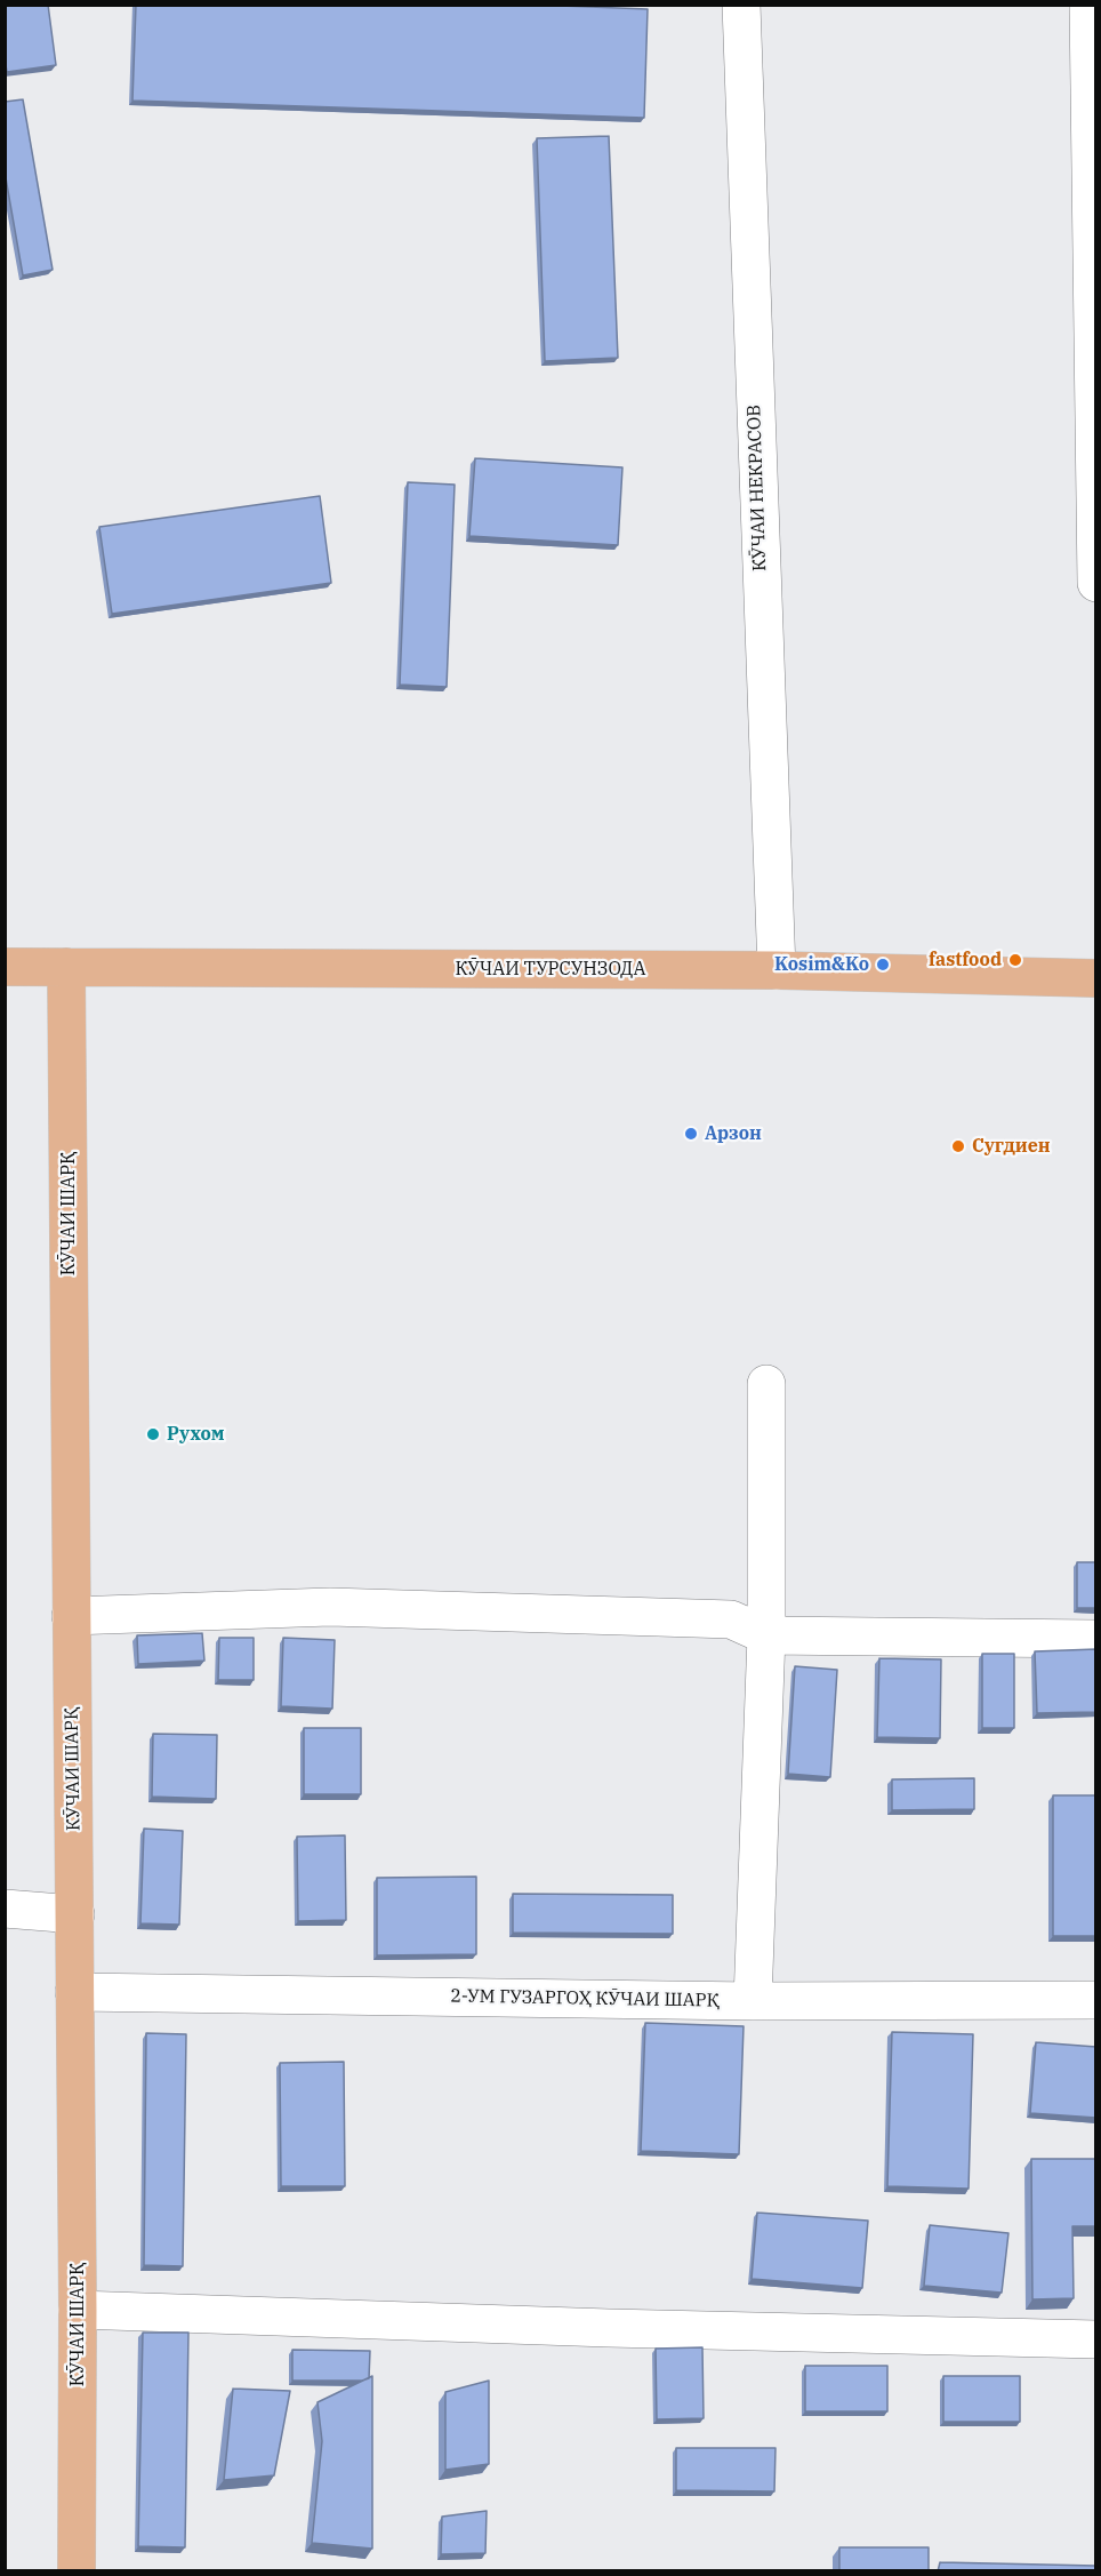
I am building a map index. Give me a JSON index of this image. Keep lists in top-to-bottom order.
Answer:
{
  "streets": {
    "main road": ["КӮЧАИ ТУРСУНЗОДА", "КӮЧАИ ШАРҚ"],
    "street": ["КӮЧАИ НЕКРАСОВ", "2-УМ ГУЗАРГОҲ КӮЧАИ ШАРҚ"]
  },
  "crossings": [
    ["КӮЧАИ НЕКРАСОВ", "КӮЧАИ ТУРСУНЗОДА"],
    ["КӮЧАИ ТУРСУНЗОДА", "КӮЧАИ ШАРҚ"],
    ["КӮЧАИ ШАРҚ", "2-УМ ГУЗАРГОҲ КӮЧАИ ШАРҚ"]
  ],
  "places": [
    "fastfood",
    "Kosim&Ko",
    "Арзон",
    "Сугдиен",
    "Рухом"
  ]
}
